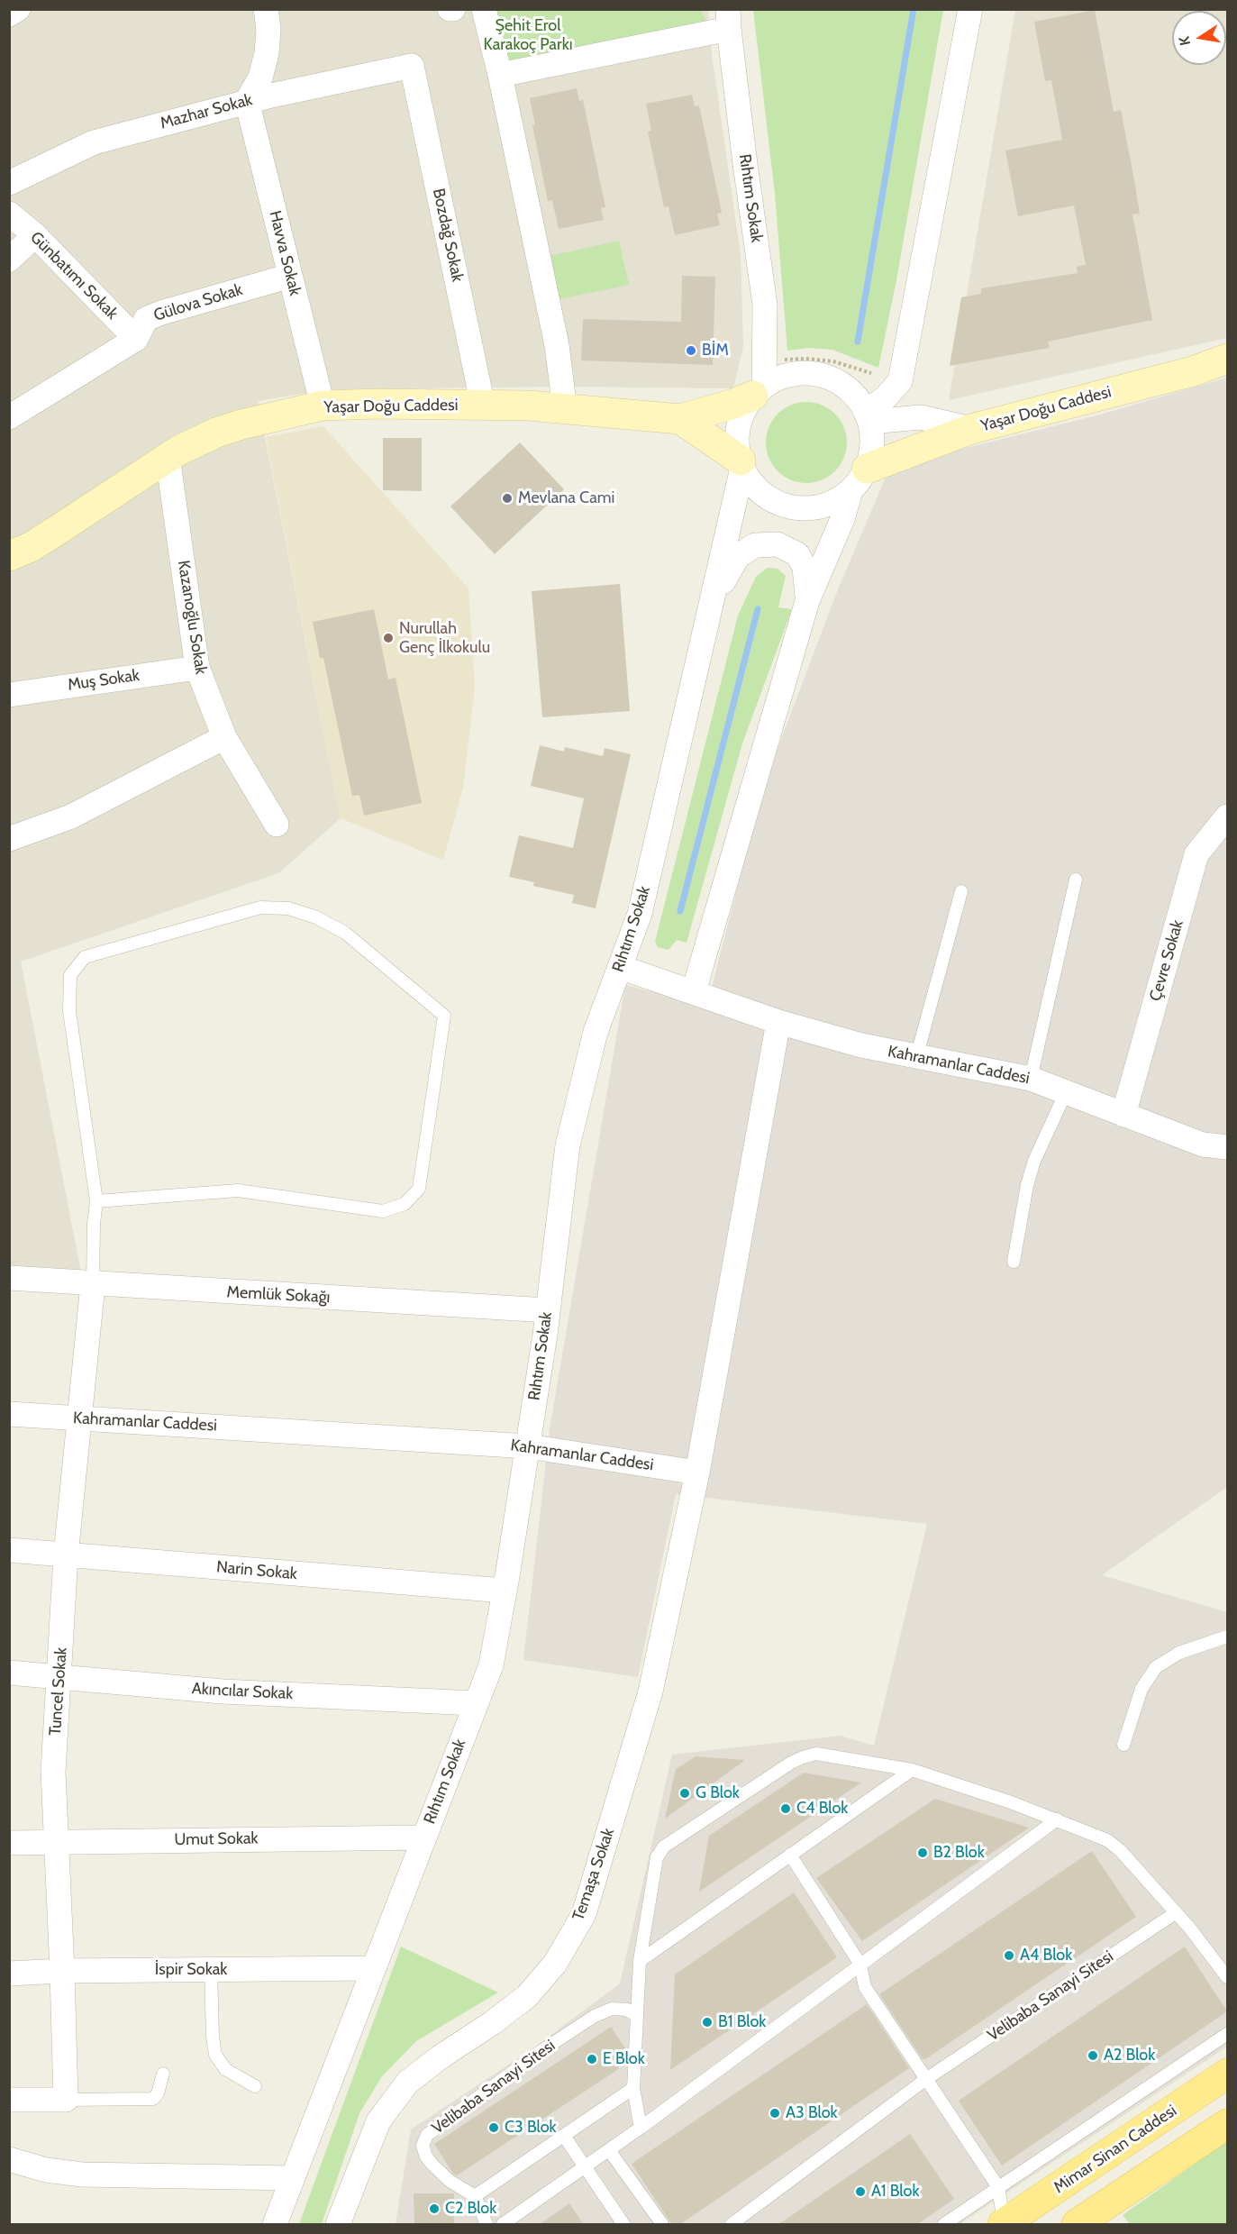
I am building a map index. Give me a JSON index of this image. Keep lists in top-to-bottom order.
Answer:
{
  "streets": {
    "main road": ["Mimar Sinan Caddesi"],
    "street": [
      "Mazhar Sokak",
      "Rıhtım Sokak",
      "Bozdağ Sokak",
      "Havva Sokak",
      "Günbatımı Sokak",
      "Gülova Sokak",
      "Yaşar Doğu Caddesi",
      "Kazanoğlu Sokak",
      "Muş Sokak",
      "Çevre Sokak",
      "Kahramanlar Caddesi",
      "Memlük Sokağı",
      "Narin Sokak",
      "Tuncel Sokak",
      "Akıncılar Sokak",
      "Umut Sokak",
      "Temaşa Sokak",
      "İspir Sokak"
    ],
    "lane": ["Velibaba Sanayi Sitesi"]
  },
  "crossings": [
    ["Mazhar Sokak", "Bozdağ Sokak"],
    ["Mazhar Sokak", "Havva Sokak"],
    ["Rıhtım Sokak", "Yaşar Doğu Caddesi"],
    ["Rıhtım Sokak", "Kahramanlar Caddesi"],
    ["Rıhtım Sokak", "Memlük Sokağı"],
    ["Rıhtım Sokak", "Narin Sokak"],
    ["Rıhtım Sokak", "Akıncılar Sokak"],
    ["Rıhtım Sokak", "Umut Sokak"],
    ["Rıhtım Sokak", "İspir Sokak"],
    ["Bozdağ Sokak", "Yaşar Doğu Caddesi"],
    ["Havva Sokak", "Gülova Sokak"],
    ["Havva Sokak", "Yaşar Doğu Caddesi"],
    ["Günbatımı Sokak", "Gülova Sokak"],
    ["Yaşar Doğu Caddesi", "Kazanoğlu Sokak"],
    ["Kazanoğlu Sokak", "Muş Sokak"],
    ["Çevre Sokak", "Kahramanlar Caddesi"],
    ["Kahramanlar Caddesi", "Tuncel Sokak"],
    ["Kahramanlar Caddesi", "Temaşa Sokak"],
    ["Memlük Sokağı", "Tuncel Sokak"],
    ["Narin Sokak", "Tuncel Sokak"],
    ["Tuncel Sokak", "Akıncılar Sokak"],
    ["Tuncel Sokak", "Umut Sokak"],
    ["Tuncel Sokak", "İspir Sokak"]
  ],
  "parks": ["Şehit Erol Karakoç Parkı"],
  "places": [
    "BİM",
    "Mevlana Cami",
    "Nurullah Genç İlkokulu",
    "G Blok",
    "C4 Blok",
    "B2 Blok",
    "A4 Blok",
    "B1 Blok",
    "A2 Blok",
    "E Blok",
    "A3 Blok",
    "C3 Blok",
    "A1 Blok",
    "C2 Blok"
  ],
  "north": "left"
}
